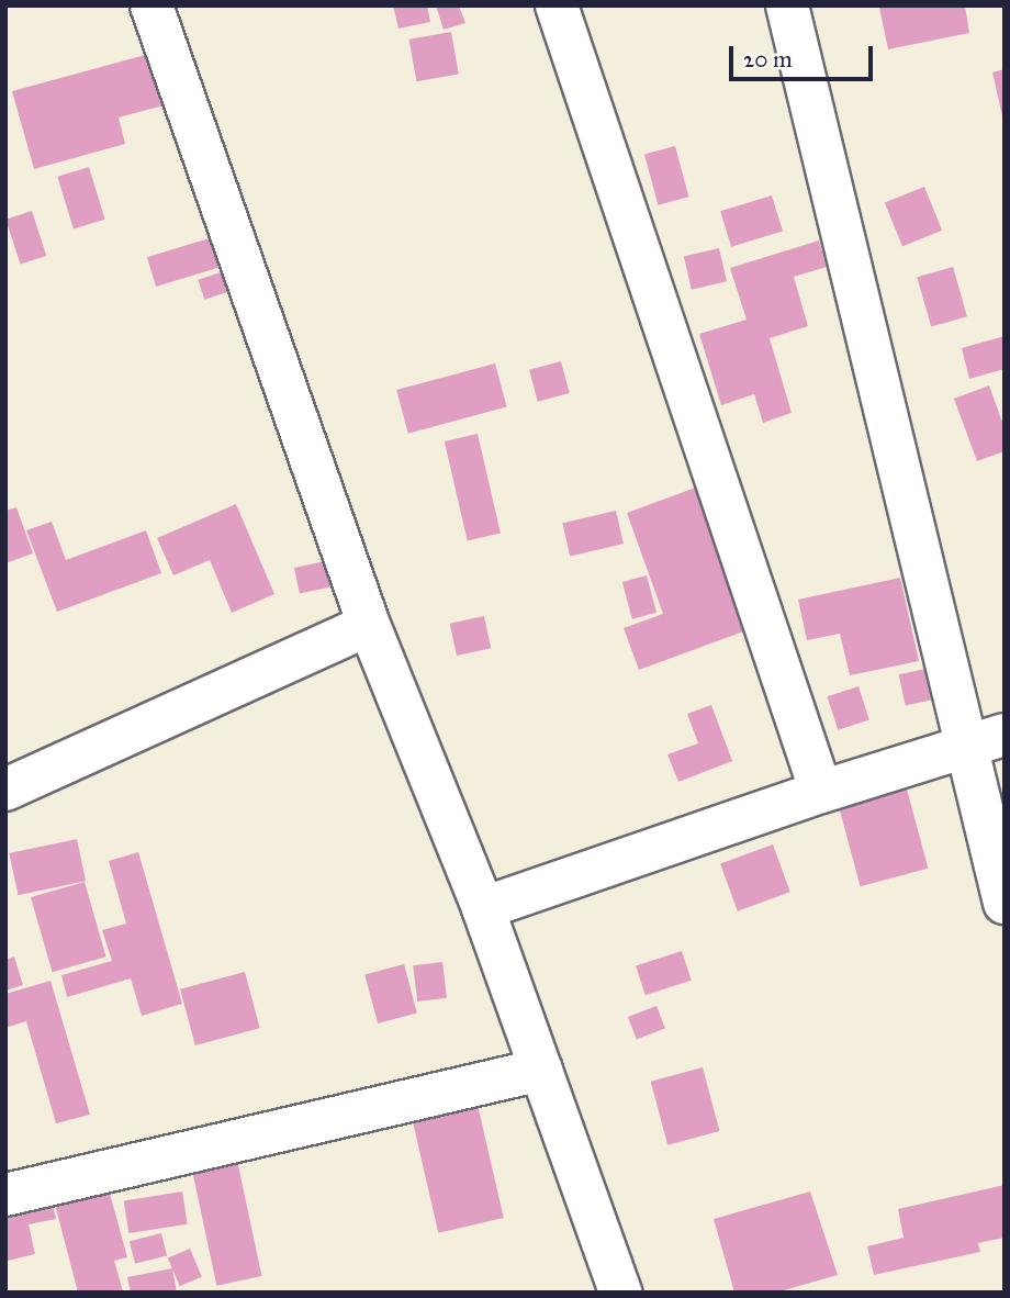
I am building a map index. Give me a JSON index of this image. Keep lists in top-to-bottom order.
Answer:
{
  "scale_bar": "20 m"
}
